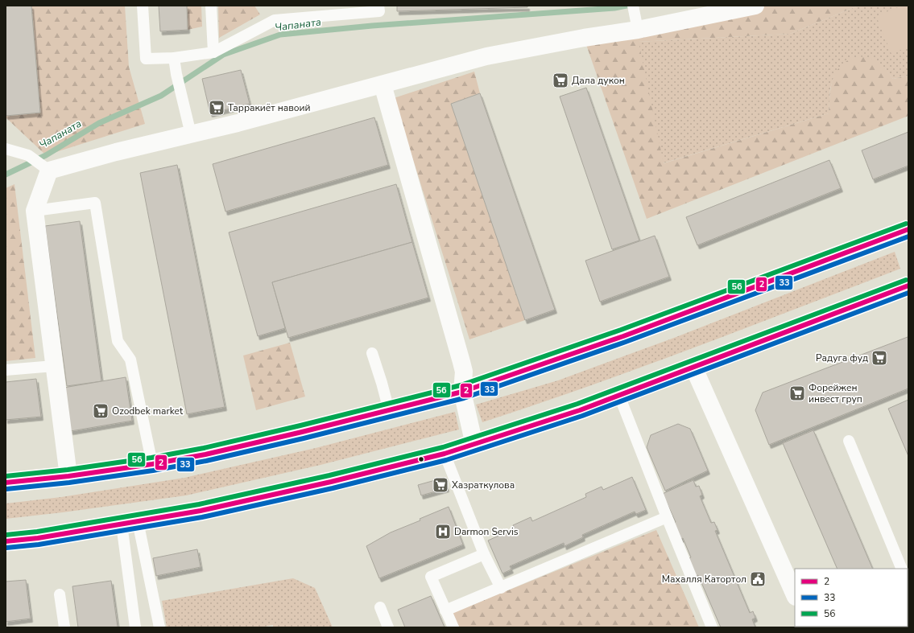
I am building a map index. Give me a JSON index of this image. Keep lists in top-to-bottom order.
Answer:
{
  "water": ["Чапаната"],
  "places": {
    "supermarket": [
      "Дала дукон",
      "Тарракиёт навоий",
      "Радуга фуд",
      "Форейжен инвест груп",
      "Ozodbek market",
      "Хазраткулова"
    ],
    "hospital": ["Darmon Servis"],
    "public building": ["Махалля Катортол"]
  },
  "lines": ["transit line 56", "transit line 2", "transit line 33"],
  "legend": ["2", "33", "56"]
}
